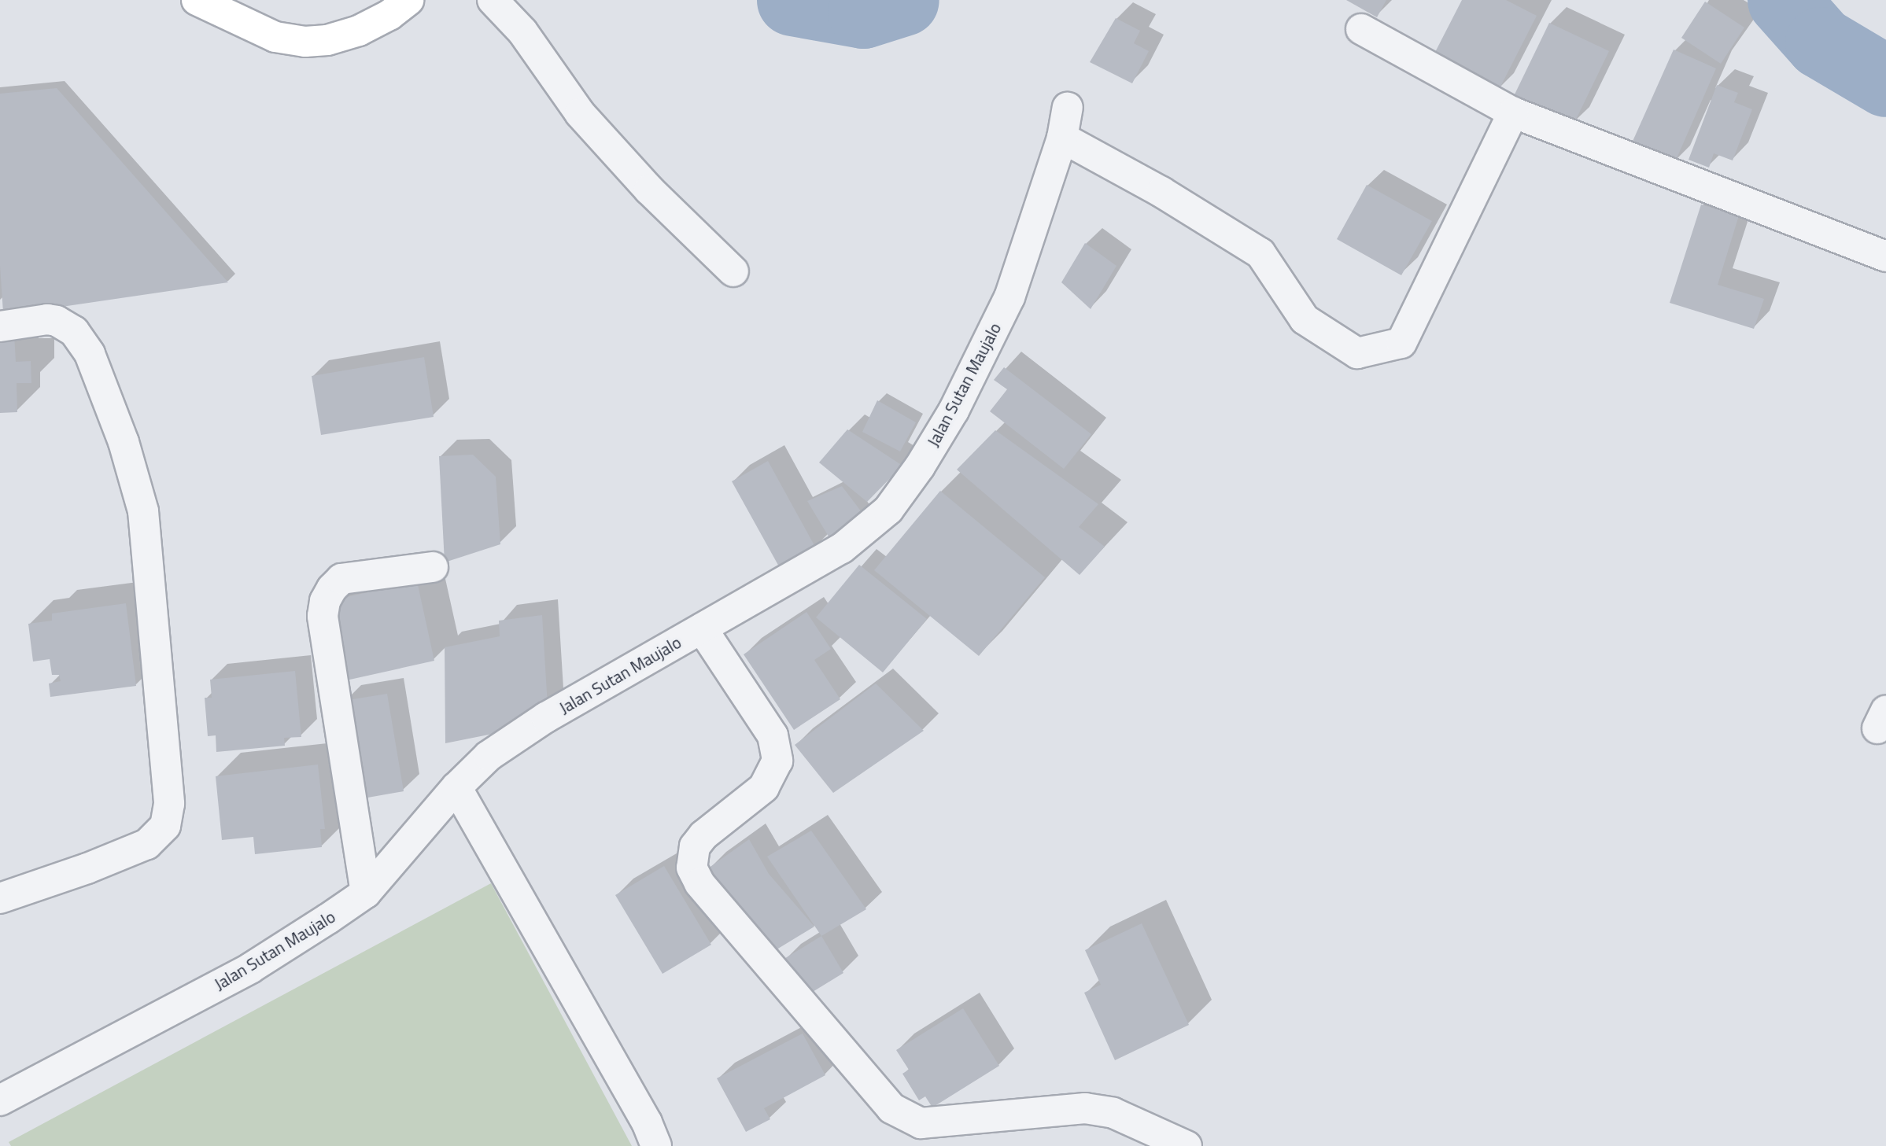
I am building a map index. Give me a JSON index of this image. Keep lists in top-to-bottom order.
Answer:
{
  "streets": {
    "street": ["Jalan Sutan Maujalo"]
  }
}
